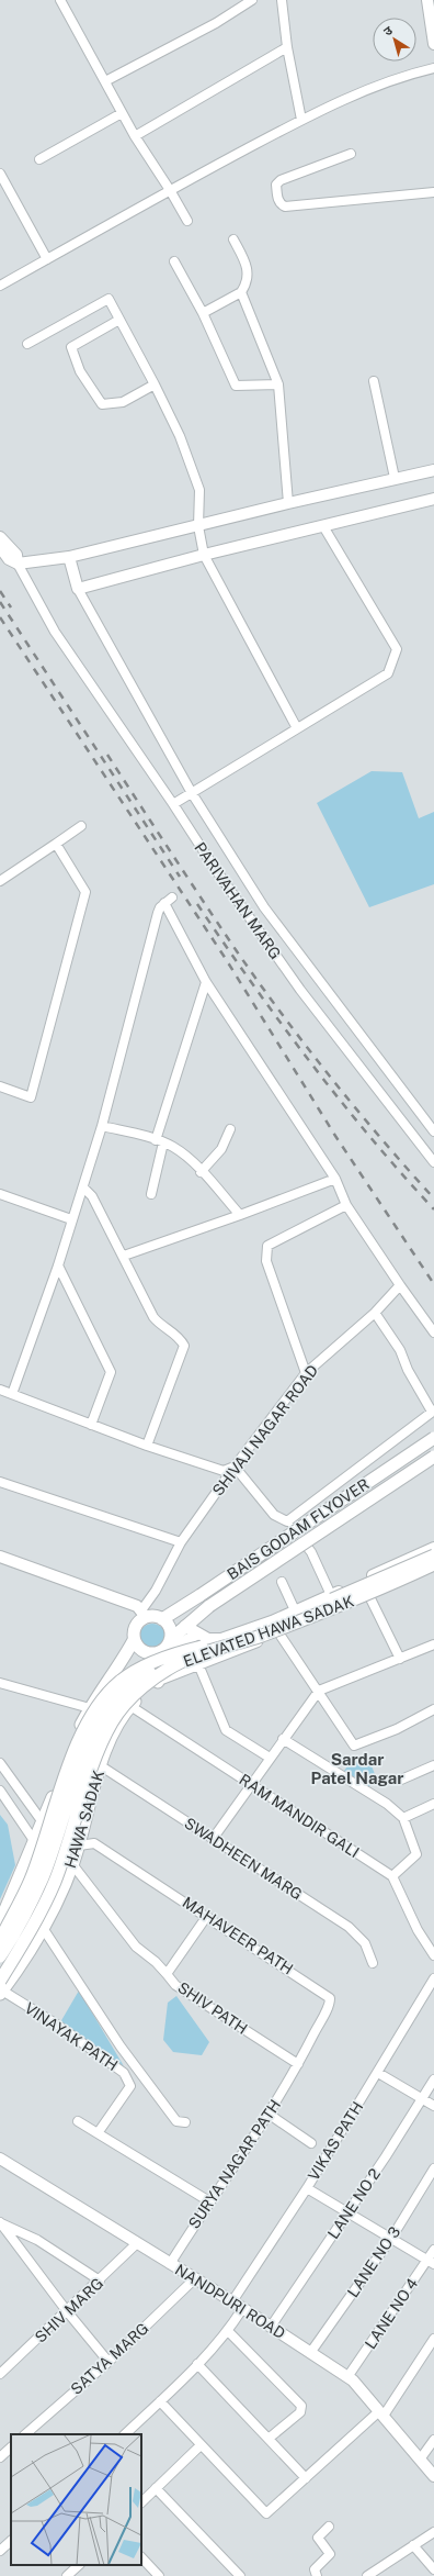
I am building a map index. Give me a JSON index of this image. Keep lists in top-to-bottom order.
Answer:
{
  "streets": {
    "main road": ["BAIS GODAM FLYOVER", "ELEVATED HAWA SADAK", "HAWA SADAK"],
    "street": [
      "PARIVAHAN MARG",
      "SHIVAJI NAGAR ROAD",
      "RAM MANDIR GALI",
      "SWADHEEN MARG",
      "MAHAVEER PATH",
      "SHIV PATH",
      "VINAYAK PATH",
      "VIKAS PATH",
      "SURYA NAGAR PATH",
      "LANE NO 2",
      "LANE NO 3",
      "NANDPURI ROAD",
      "SHIV MARG",
      "LANE NO 4",
      "SATYA MARG"
    ]
  },
  "crossings": [
    ["SHIVAJI NAGAR ROAD", "BAIS GODAM FLYOVER"],
    ["ELEVATED HAWA SADAK", "HAWA SADAK"],
    ["ELEVATED HAWA SADAK", "VINAYAK PATH"],
    ["RAM MANDIR GALI", "HAWA SADAK"],
    ["HAWA SADAK", "SWADHEEN MARG"],
    ["HAWA SADAK", "MAHAVEER PATH"],
    ["HAWA SADAK", "VINAYAK PATH"],
    ["MAHAVEER PATH", "SHIV PATH"],
    ["MAHAVEER PATH", "SURYA NAGAR PATH"],
    ["SHIV PATH", "SURYA NAGAR PATH"],
    ["VIKAS PATH", "NANDPURI ROAD"],
    ["SURYA NAGAR PATH", "NANDPURI ROAD"],
    ["LANE NO 2", "NANDPURI ROAD"],
    ["LANE NO 3", "NANDPURI ROAD"],
    ["NANDPURI ROAD", "SHIV MARG"],
    ["NANDPURI ROAD", "LANE NO 4"],
    ["NANDPURI ROAD", "SATYA MARG"]
  ],
  "districts": ["Sardar Patel Nagar"],
  "north": "top left"
}
